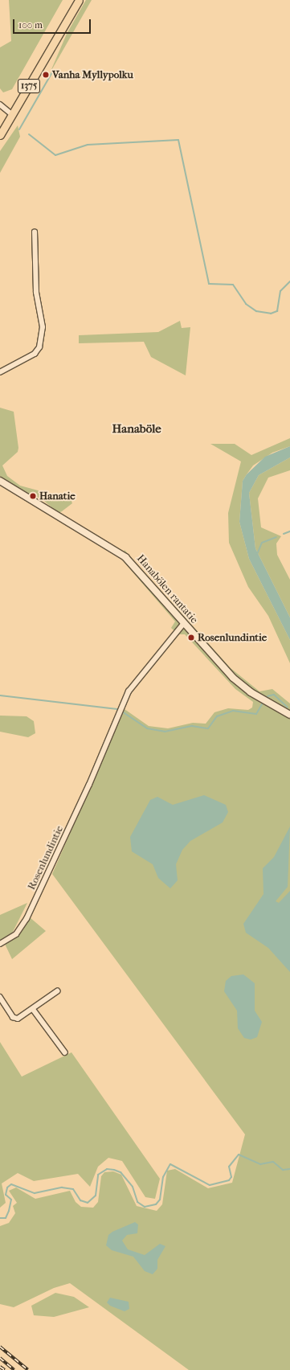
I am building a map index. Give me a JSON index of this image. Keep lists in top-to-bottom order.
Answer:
{
  "streets": {
    "main road": ["1375"],
    "street": ["Hanabölen rantatie", "Rosenlundintie"]
  },
  "crossings": [
    ["Hanabölen rantatie", "Rosenlundintie"]
  ],
  "districts": ["Hanaböle"],
  "places": ["Vanha Myllypolku", "Hanatie", "Rosenlundintie"],
  "scale_bar": "100 m"
}
